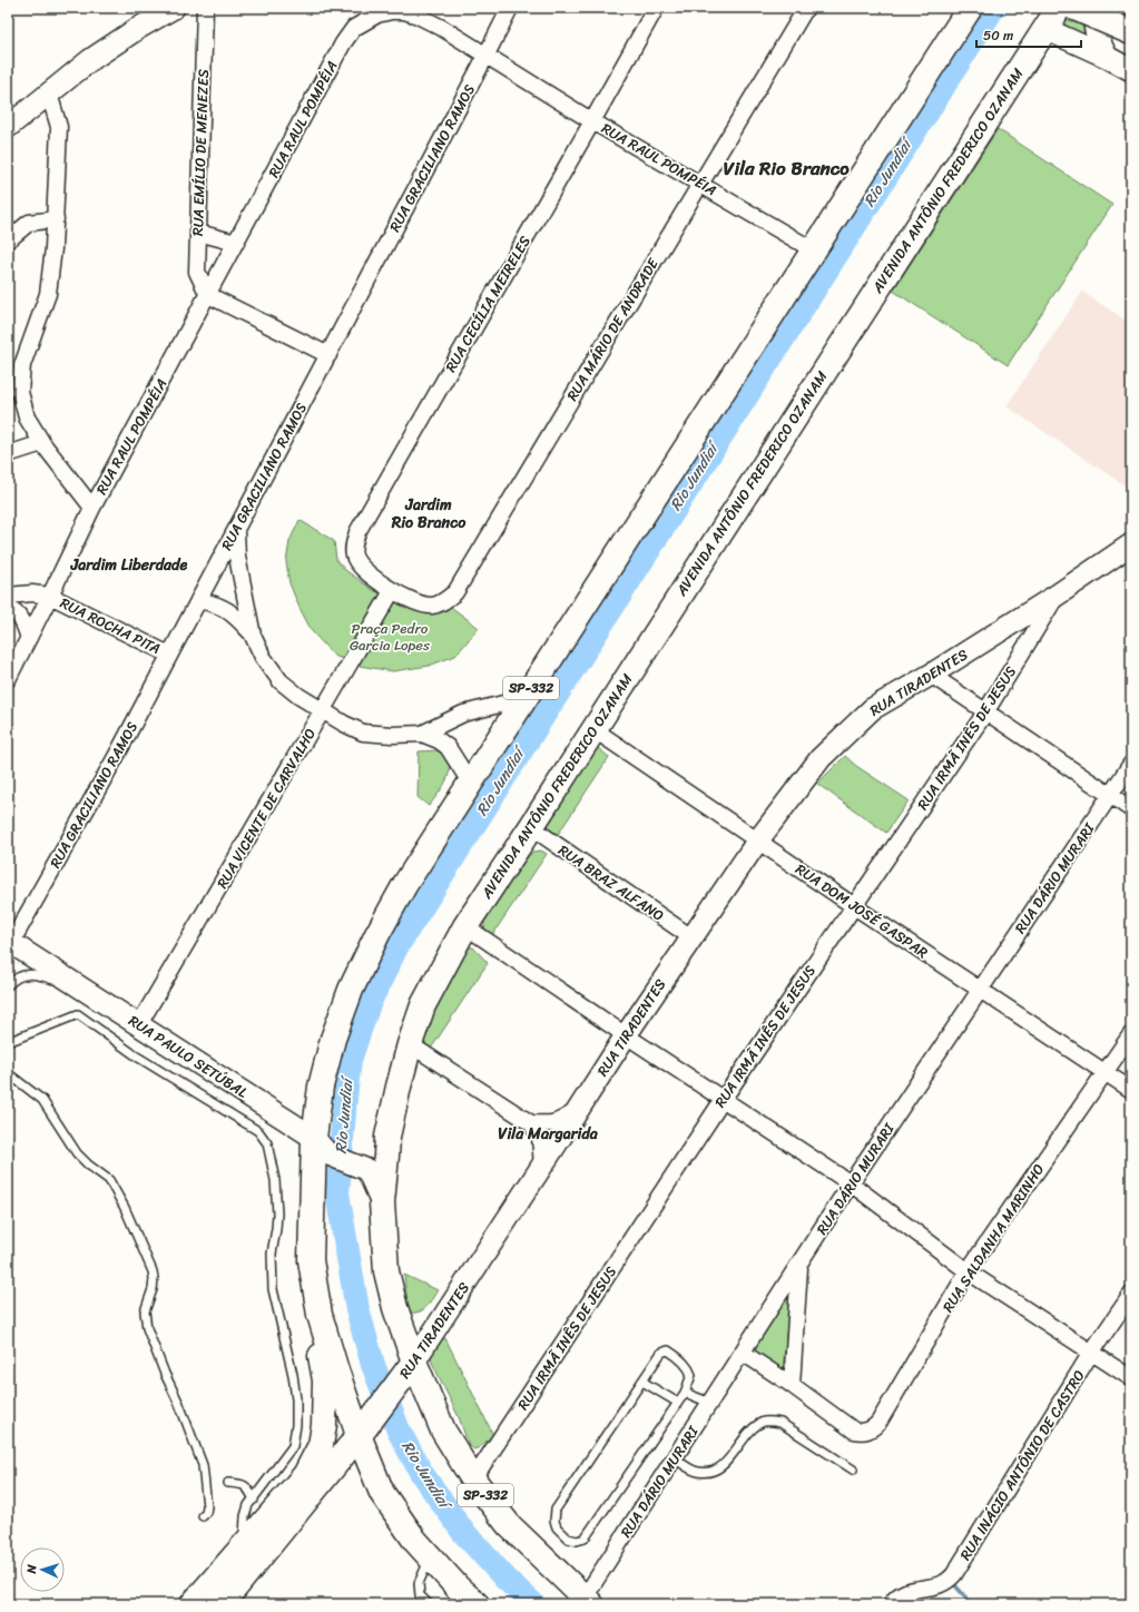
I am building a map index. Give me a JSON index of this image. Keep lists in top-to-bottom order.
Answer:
{
  "streets": {
    "main road": ["AVENIDA ANTÔNIO FREDERICO OZANAM", "RUA TIRADENTES", "SP-332"],
    "street": [
      "RUA RAUL POMPÉIA",
      "RUA EMÍLIO DE MENEZES",
      "RUA GRACILIANO RAMOS",
      "RUA CECÍLIA MEIRELES",
      "RUA MÁRIO DE ANDRADE",
      "RUA ROCHA PITA",
      "RUA IRMÃ INÊS DE JESUS",
      "RUA VICENTE DE CARVALHO",
      "RUA DÁRIO MURARI",
      "RUA BRAZ ALFANO",
      "RUA DOM JOSÉ GASPAR",
      "RUA PAULO SETÚBAL",
      "RUA SALDANHA MARINHO",
      "RUA INÁCIO ANTÔNIO DE CASTRO"
    ]
  },
  "crossings": [
    ["RUA RAUL POMPÉIA", "RUA EMÍLIO DE MENEZES"],
    ["RUA RAUL POMPÉIA", "RUA GRACILIANO RAMOS"],
    ["RUA RAUL POMPÉIA", "RUA CECÍLIA MEIRELES"],
    ["RUA RAUL POMPÉIA", "RUA MÁRIO DE ANDRADE"],
    ["RUA RAUL POMPÉIA", "RUA ROCHA PITA"],
    ["RUA RAUL POMPÉIA", "SP-332"],
    ["RUA GRACILIANO RAMOS", "RUA ROCHA PITA"],
    ["RUA GRACILIANO RAMOS", "RUA PAULO SETÚBAL"],
    ["AVENIDA ANTÔNIO FREDERICO OZANAM", "RUA TIRADENTES"],
    ["AVENIDA ANTÔNIO FREDERICO OZANAM", "RUA IRMÃ INÊS DE JESUS"],
    ["AVENIDA ANTÔNIO FREDERICO OZANAM", "RUA DÁRIO MURARI"],
    ["AVENIDA ANTÔNIO FREDERICO OZANAM", "RUA BRAZ ALFANO"],
    ["AVENIDA ANTÔNIO FREDERICO OZANAM", "RUA DOM JOSÉ GASPAR"],
    ["AVENIDA ANTÔNIO FREDERICO OZANAM", "RUA PAULO SETÚBAL"],
    ["RUA CECÍLIA MEIRELES", "RUA MÁRIO DE ANDRADE"],
    ["RUA CECÍLIA MEIRELES", "RUA VICENTE DE CARVALHO"],
    ["RUA MÁRIO DE ANDRADE", "RUA VICENTE DE CARVALHO"],
    ["RUA TIRADENTES", "SP-332"],
    ["RUA TIRADENTES", "RUA IRMÃ INÊS DE JESUS"],
    ["RUA TIRADENTES", "RUA BRAZ ALFANO"],
    ["RUA TIRADENTES", "RUA DOM JOSÉ GASPAR"],
    ["SP-332", "RUA PAULO SETÚBAL"],
    ["RUA IRMÃ INÊS DE JESUS", "RUA DOM JOSÉ GASPAR"],
    ["RUA VICENTE DE CARVALHO", "RUA PAULO SETÚBAL"],
    ["RUA DÁRIO MURARI", "RUA DOM JOSÉ GASPAR"],
    ["RUA DOM JOSÉ GASPAR", "RUA SALDANHA MARINHO"]
  ],
  "districts": [
    "Vila Rio Branco",
    "Jardim Rio Branco",
    "Jardim Liberdade",
    "Vila Margarida"
  ],
  "water": ["Rio Jundiaí"],
  "parks": ["Praça Pedro Garcia Lopes"],
  "scale_bar": "50 m",
  "north": "left"
}
